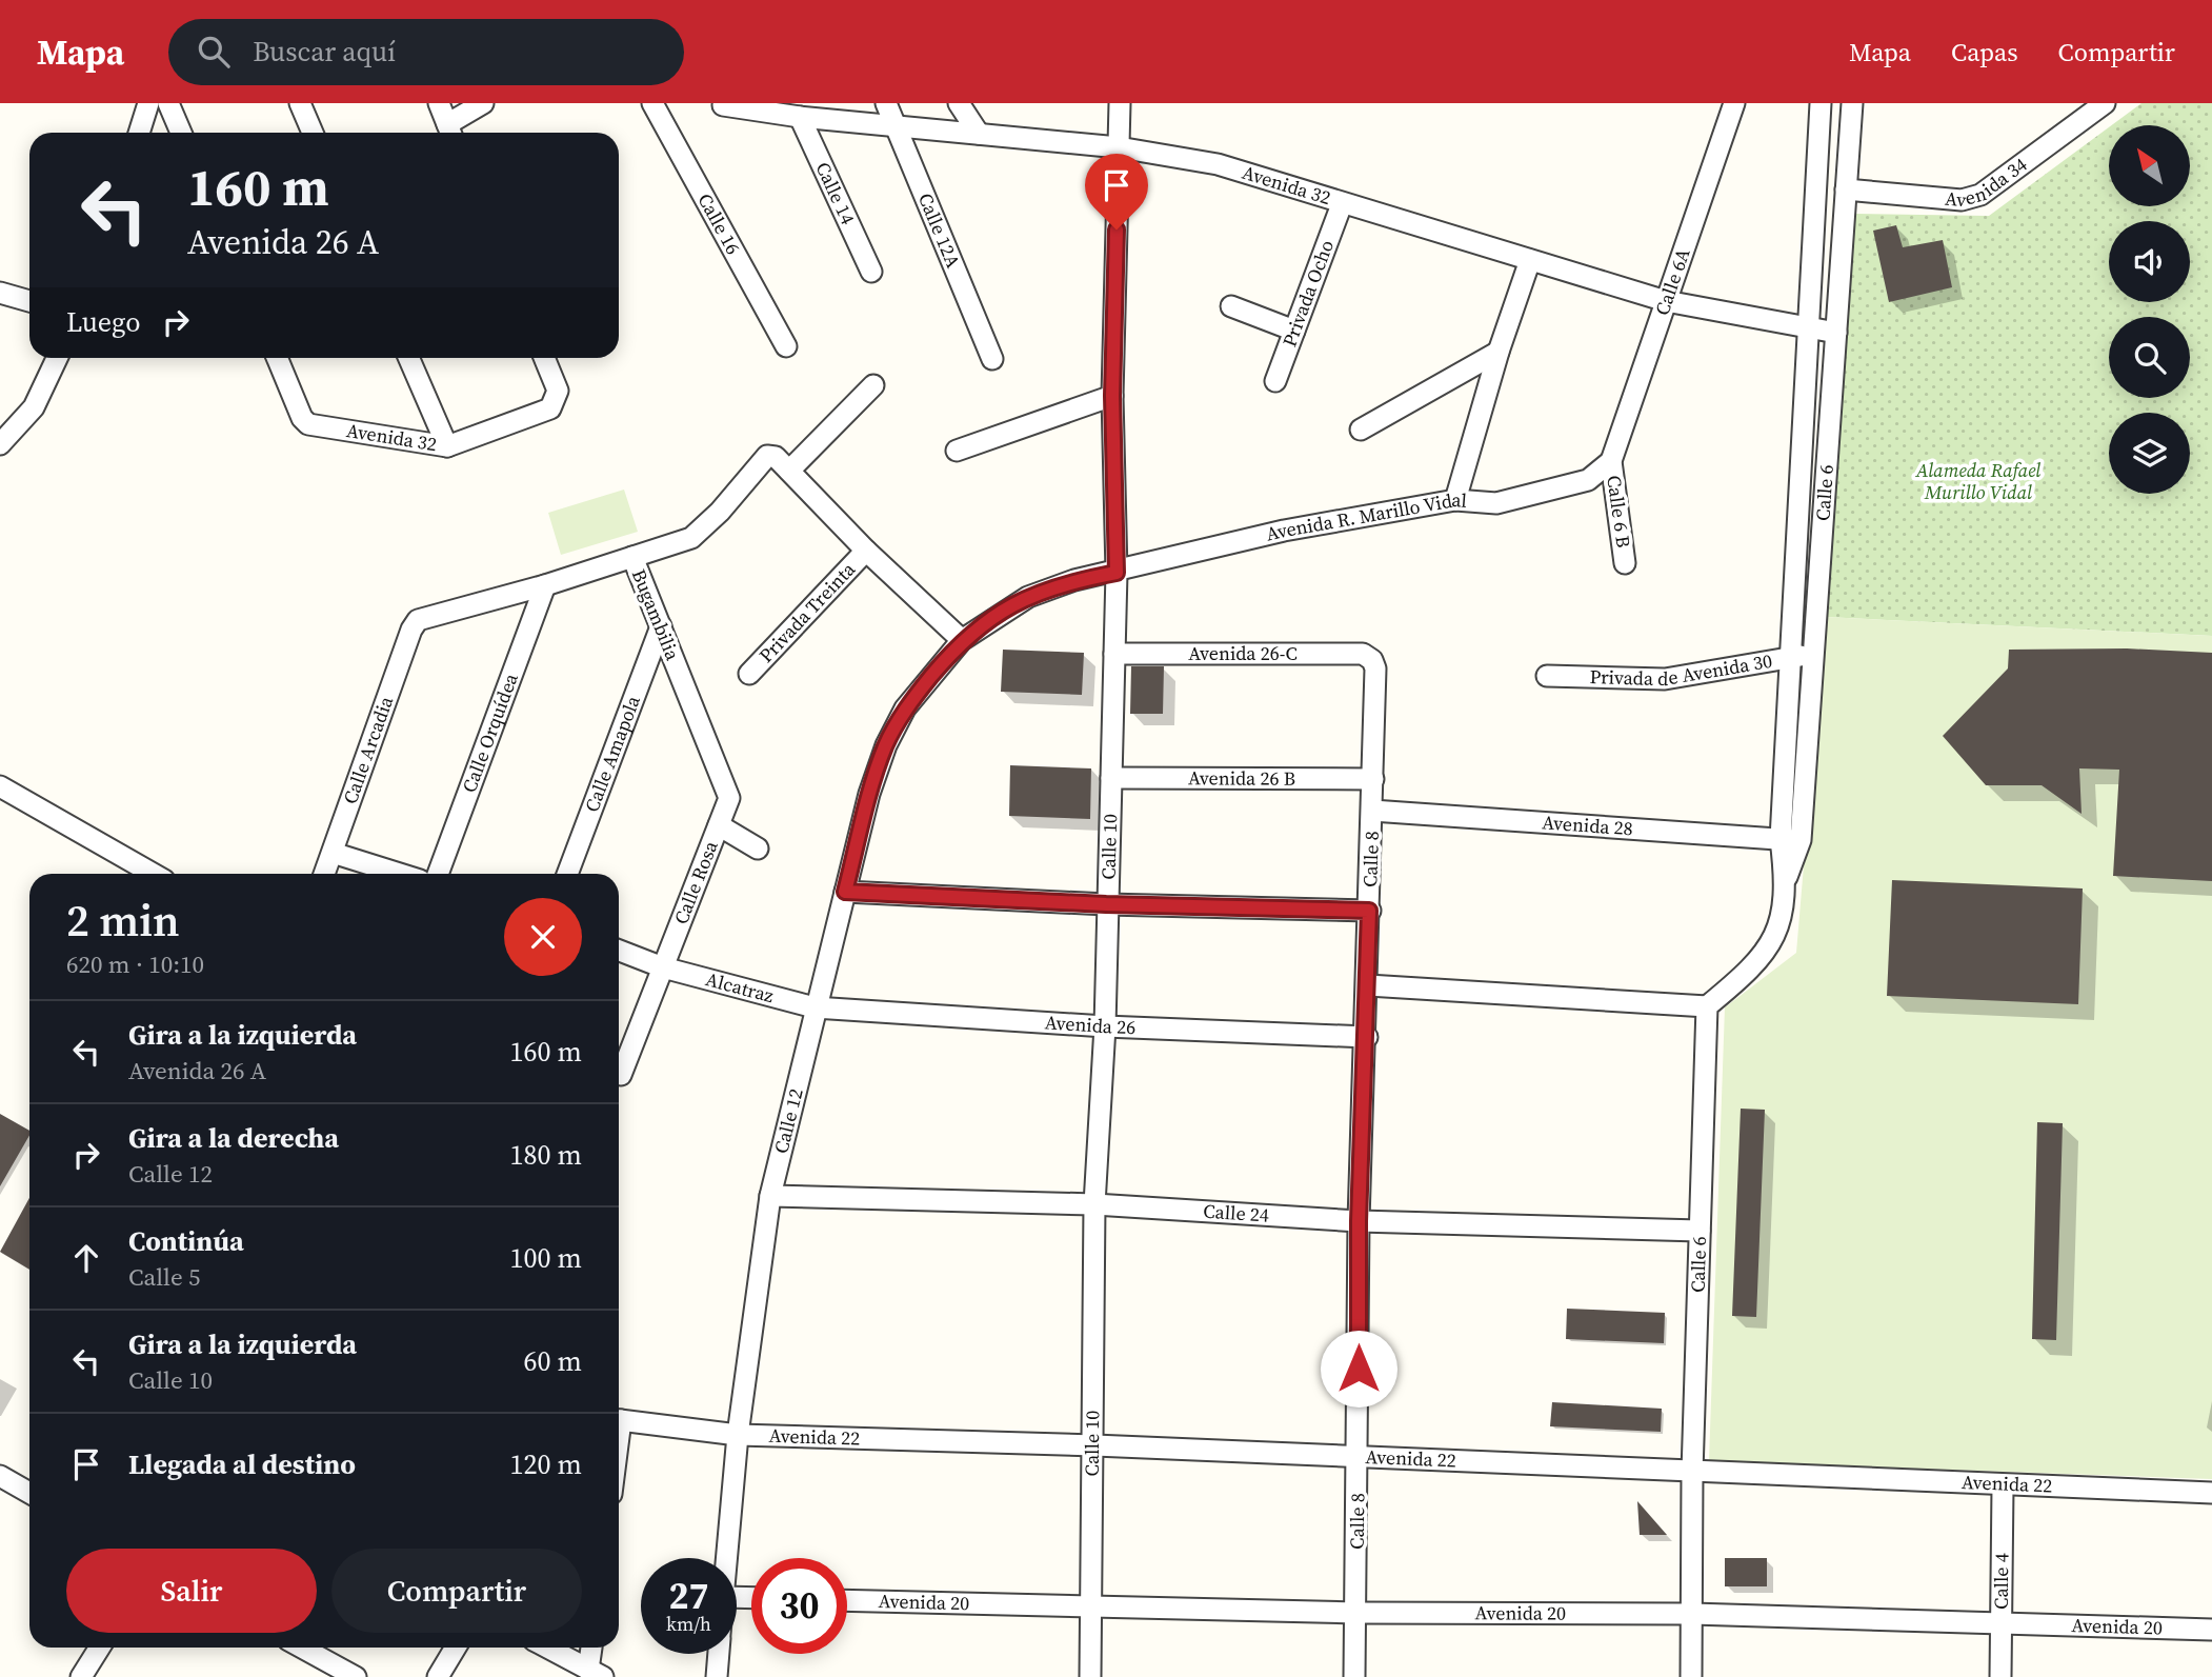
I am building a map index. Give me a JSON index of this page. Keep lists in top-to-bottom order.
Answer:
{
  "streets": {
    "street": [
      "Avenida 34",
      "Avenida 32",
      "Calle 14",
      "Calle 16",
      "Calle 12A",
      "Calle 6A",
      "Privada Ocho",
      "Calle 6",
      "Calle 6 B",
      "Avenida R. Marillo Vidal",
      "Privada Treinta",
      "Bugambilia",
      "Avenida 26-C",
      "Privada de Avenida 30",
      "Calle Orquídea",
      "Calle Arcadia",
      "Calle Amapola",
      "Avenida 26 B",
      "Avenida 28",
      "Calle 10",
      "Calle 8",
      "Calle Rosa",
      "Alcatraz",
      "Avenida 26",
      "Calle 12",
      "Calle 24",
      "Avenida 22",
      "Calle 4",
      "Avenida 20"
    ]
  },
  "crossings": [
    ["Avenida 34", "Calle 6"],
    ["Avenida 32", "Calle 14"],
    ["Avenida 32", "Calle 12A"],
    ["Avenida 32", "Calle 6A"],
    ["Avenida 32", "Privada Ocho"],
    ["Avenida 32", "Calle 6"],
    ["Avenida 32", "Calle 10"],
    ["Calle 6A", "Calle 6 B"],
    ["Calle 6A", "Avenida R. Marillo Vidal"],
    ["Calle 6", "Privada de Avenida 30"],
    ["Calle 6", "Avenida 28"],
    ["Calle 6", "Calle 24"],
    ["Calle 6", "Avenida 22"],
    ["Calle 6", "Avenida 20"],
    ["Calle 6 B", "Avenida R. Marillo Vidal"],
    ["Avenida R. Marillo Vidal", "Privada Treinta"],
    ["Avenida R. Marillo Vidal", "Calle 10"],
    ["Avenida R. Marillo Vidal", "Calle 12"],
    ["Privada Treinta", "Bugambilia"],
    ["Privada Treinta", "Calle 12"],
    ["Bugambilia", "Calle Orquídea"],
    ["Bugambilia", "Calle Arcadia"],
    ["Bugambilia", "Calle Amapola"],
    ["Bugambilia", "Calle Rosa"],
    ["Avenida 26-C", "Calle 10"],
    ["Avenida 26-C", "Calle 8"],
    ["Avenida 26 B", "Calle 10"],
    ["Avenida 26 B", "Calle 8"],
    ["Avenida 28", "Calle 8"],
    ["Calle 10", "Avenida 26"],
    ["Calle 10", "Calle 24"],
    ["Calle 10", "Avenida 22"],
    ["Calle 10", "Avenida 20"],
    ["Calle 8", "Avenida 26"],
    ["Calle 8", "Calle 24"],
    ["Calle 8", "Avenida 22"],
    ["Calle 8", "Avenida 20"],
    ["Calle Rosa", "Alcatraz"],
    ["Alcatraz", "Avenida 26"],
    ["Alcatraz", "Calle 12"],
    ["Avenida 26", "Calle 12"],
    ["Calle 12", "Calle 24"],
    ["Calle 12", "Avenida 22"],
    ["Avenida 22", "Calle 4"],
    ["Calle 4", "Avenida 20"]
  ],
  "parks": ["Alameda Rafael Murillo Vidal"],
  "north": "top left",
  "page": {
    "header": "Mapa",
    "search": "Buscar aquí",
    "nav": ["Mapa", "Capas", "Compartir"],
    "turn": ["160 m", "Avenida 26 A"],
    "then": "Luego",
    "heading": ["2 min", "620 m · 10:10"],
    "list": [
      {
        "name": "Gira a la izquierda",
        "note": "Avenida 26 A",
        "value": "160 m"
      },
      {
        "name": "Gira a la derecha",
        "note": "Calle 12",
        "value": "180 m"
      },
      {
        "name": "Continúa",
        "note": "Calle 5",
        "value": "100 m"
      },
      {
        "name": "Gira a la izquierda",
        "note": "Calle 10",
        "value": "60 m"
      },
      {
        "name": "Llegada al destino",
        "value": "120 m"
      }
    ],
    "buttons": ["Salir", "Compartir"],
    "speed": "27 km/h",
    "limit": "30"
  }
}
